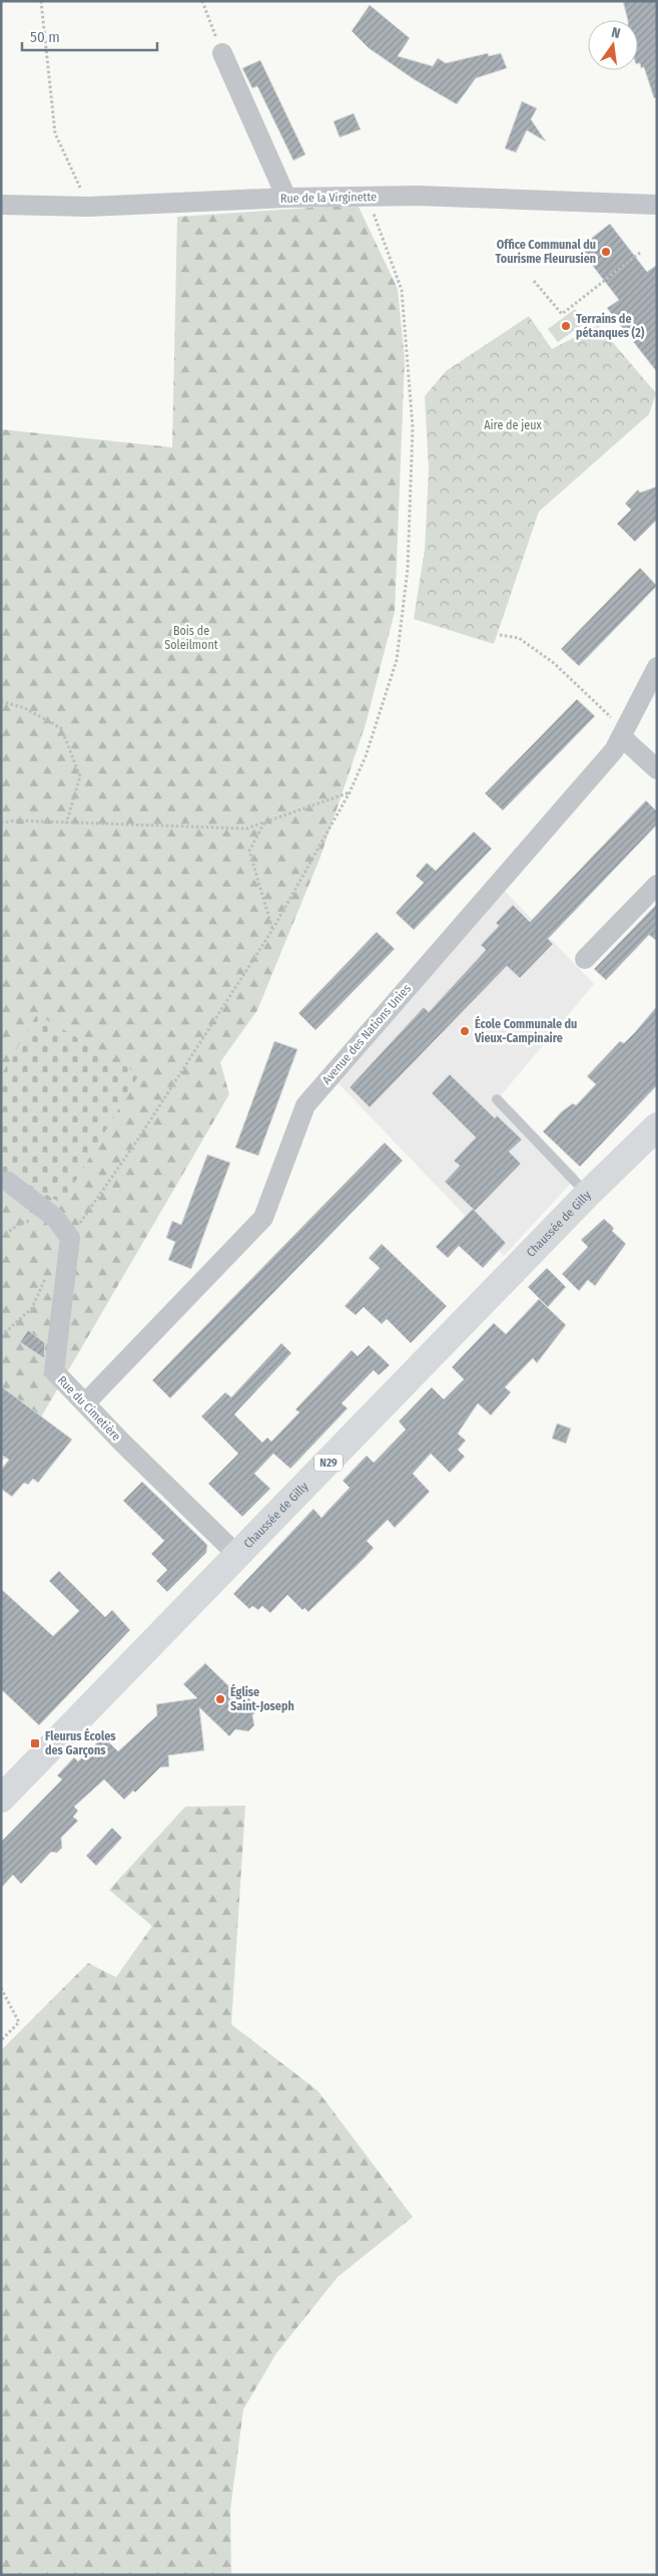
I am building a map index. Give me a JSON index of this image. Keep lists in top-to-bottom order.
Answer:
{
  "streets": {
    "main road": ["Chaussée de Gilly", "N29"],
    "street": ["Rue de la Virginette", "Avenue des Nations Unies", "Rue du Cimetière"]
  },
  "crossings": [
    ["Avenue des Nations Unies", "Rue du Cimetière"],
    ["Chaussée de Gilly", "Rue du Cimetière"]
  ],
  "parks": ["Aire de jeux", "Bois de Soleilmont"],
  "places": {
    "other": [
      "Office Communal du Tourisme Fleurusien",
      "Terrains de pétanques (2)",
      "École Communale du Vieux-Campinaire",
      "Église Saint-Joseph"
    ],
    "transit": ["Fleurus Écoles des Garçons"]
  },
  "scale_bar": "50 m",
  "north": "top"
}
